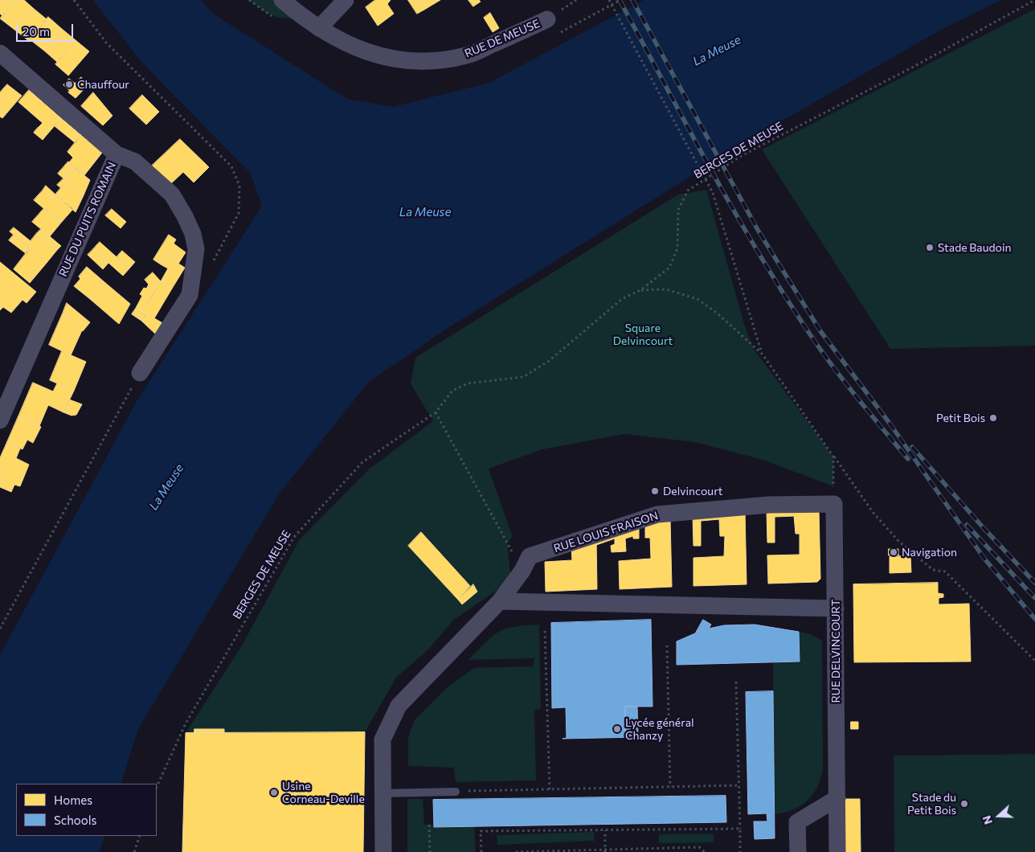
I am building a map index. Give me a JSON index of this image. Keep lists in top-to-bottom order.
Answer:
{
  "streets": {
    "street": [
      "RUE DE MEUSE",
      "RUE DU PUITS ROMAIN",
      "RUE LOUIS FRAISON",
      "RUE DELVINCOURT"
    ],
    "path": ["BERGES DE MEUSE"]
  },
  "crossings": [
    ["RUE LOUIS FRAISON", "RUE DELVINCOURT"]
  ],
  "water": ["La Meuse"],
  "parks": ["Square Delvincourt"],
  "places": [
    "Chauffour",
    "Stade Baudoin",
    "Petit Bois",
    "Delvincourt",
    "Navigation",
    "Lycée général Chanzy",
    "Usine Corneau-Deville",
    "Stade du Petit Bois"
  ],
  "legend": ["Homes", "Schools"],
  "scale_bar": "20 m",
  "north": "left"
}
